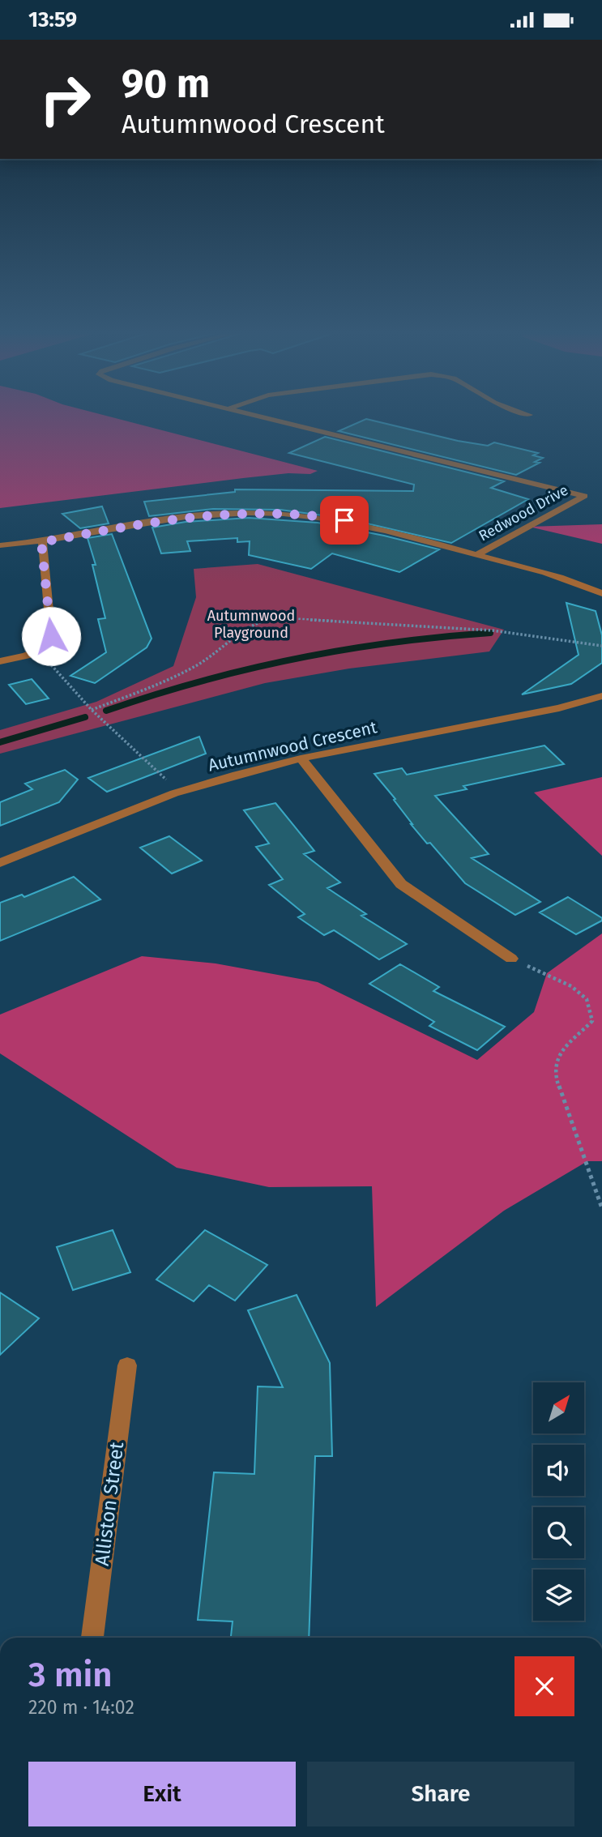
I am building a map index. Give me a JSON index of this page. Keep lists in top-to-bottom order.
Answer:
{
  "streets": {
    "street": ["Redwood Drive", "Autumnwood Crescent", "Alliston Street"]
  },
  "parks": ["Autumnwood Playground"],
  "north": "top right",
  "page": {
    "status": "13:59",
    "turn": ["90 m", "Autumnwood Crescent"],
    "heading": ["3 min", "220 m · 14:02"],
    "buttons": ["Exit", "Share"]
  }
}
